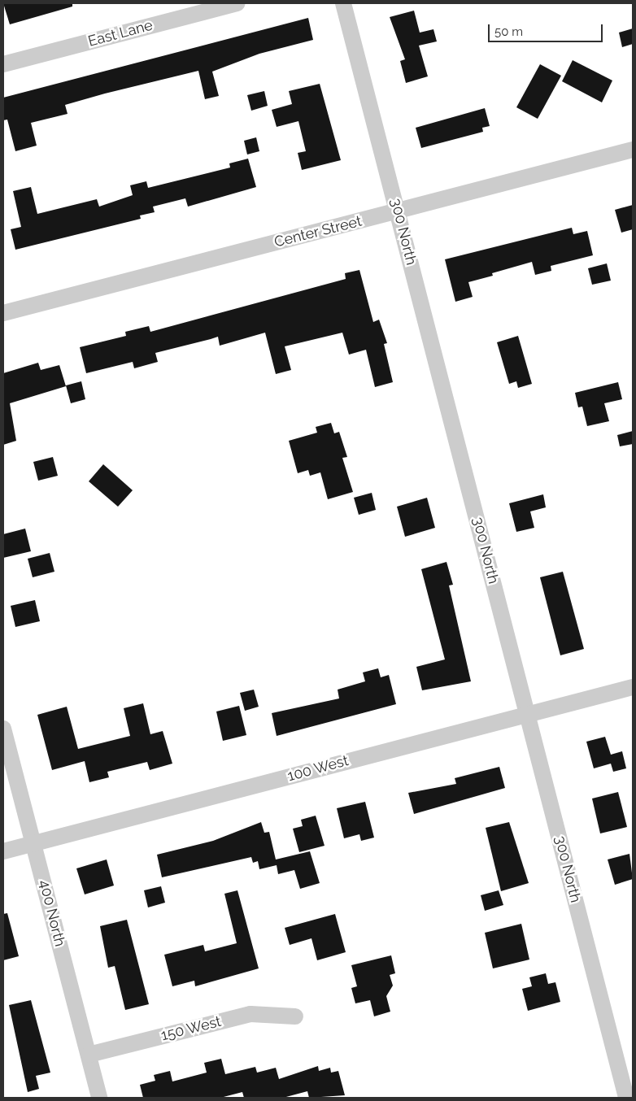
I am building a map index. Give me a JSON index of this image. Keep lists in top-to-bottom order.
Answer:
{
  "streets": {
    "street": [
      "East Lane",
      "Center Street",
      "300 North",
      "100 West",
      "400 North",
      "150 West"
    ]
  },
  "crossings": [
    ["Center Street", "300 North"],
    ["300 North", "100 West"],
    ["100 West", "400 North"],
    ["400 North", "150 West"]
  ],
  "scale_bar": "50 m"
}
